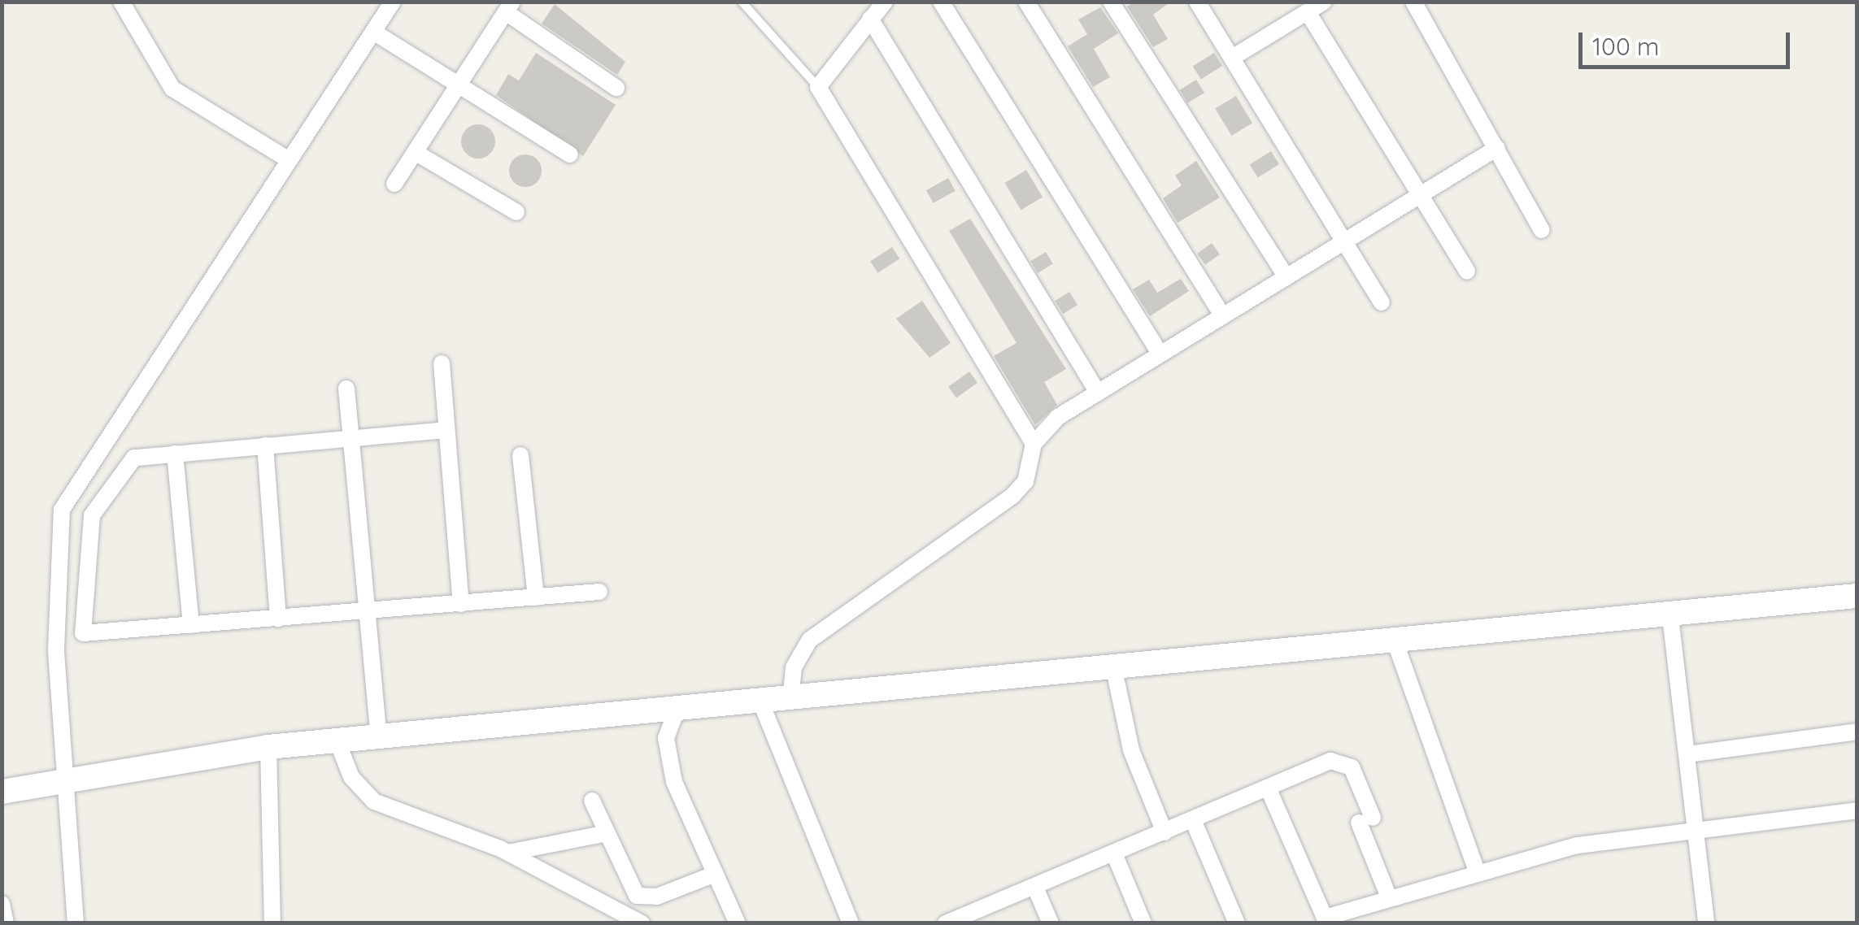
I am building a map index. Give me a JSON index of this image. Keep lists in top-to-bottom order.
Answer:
{
  "scale_bar": "100 m"
}
